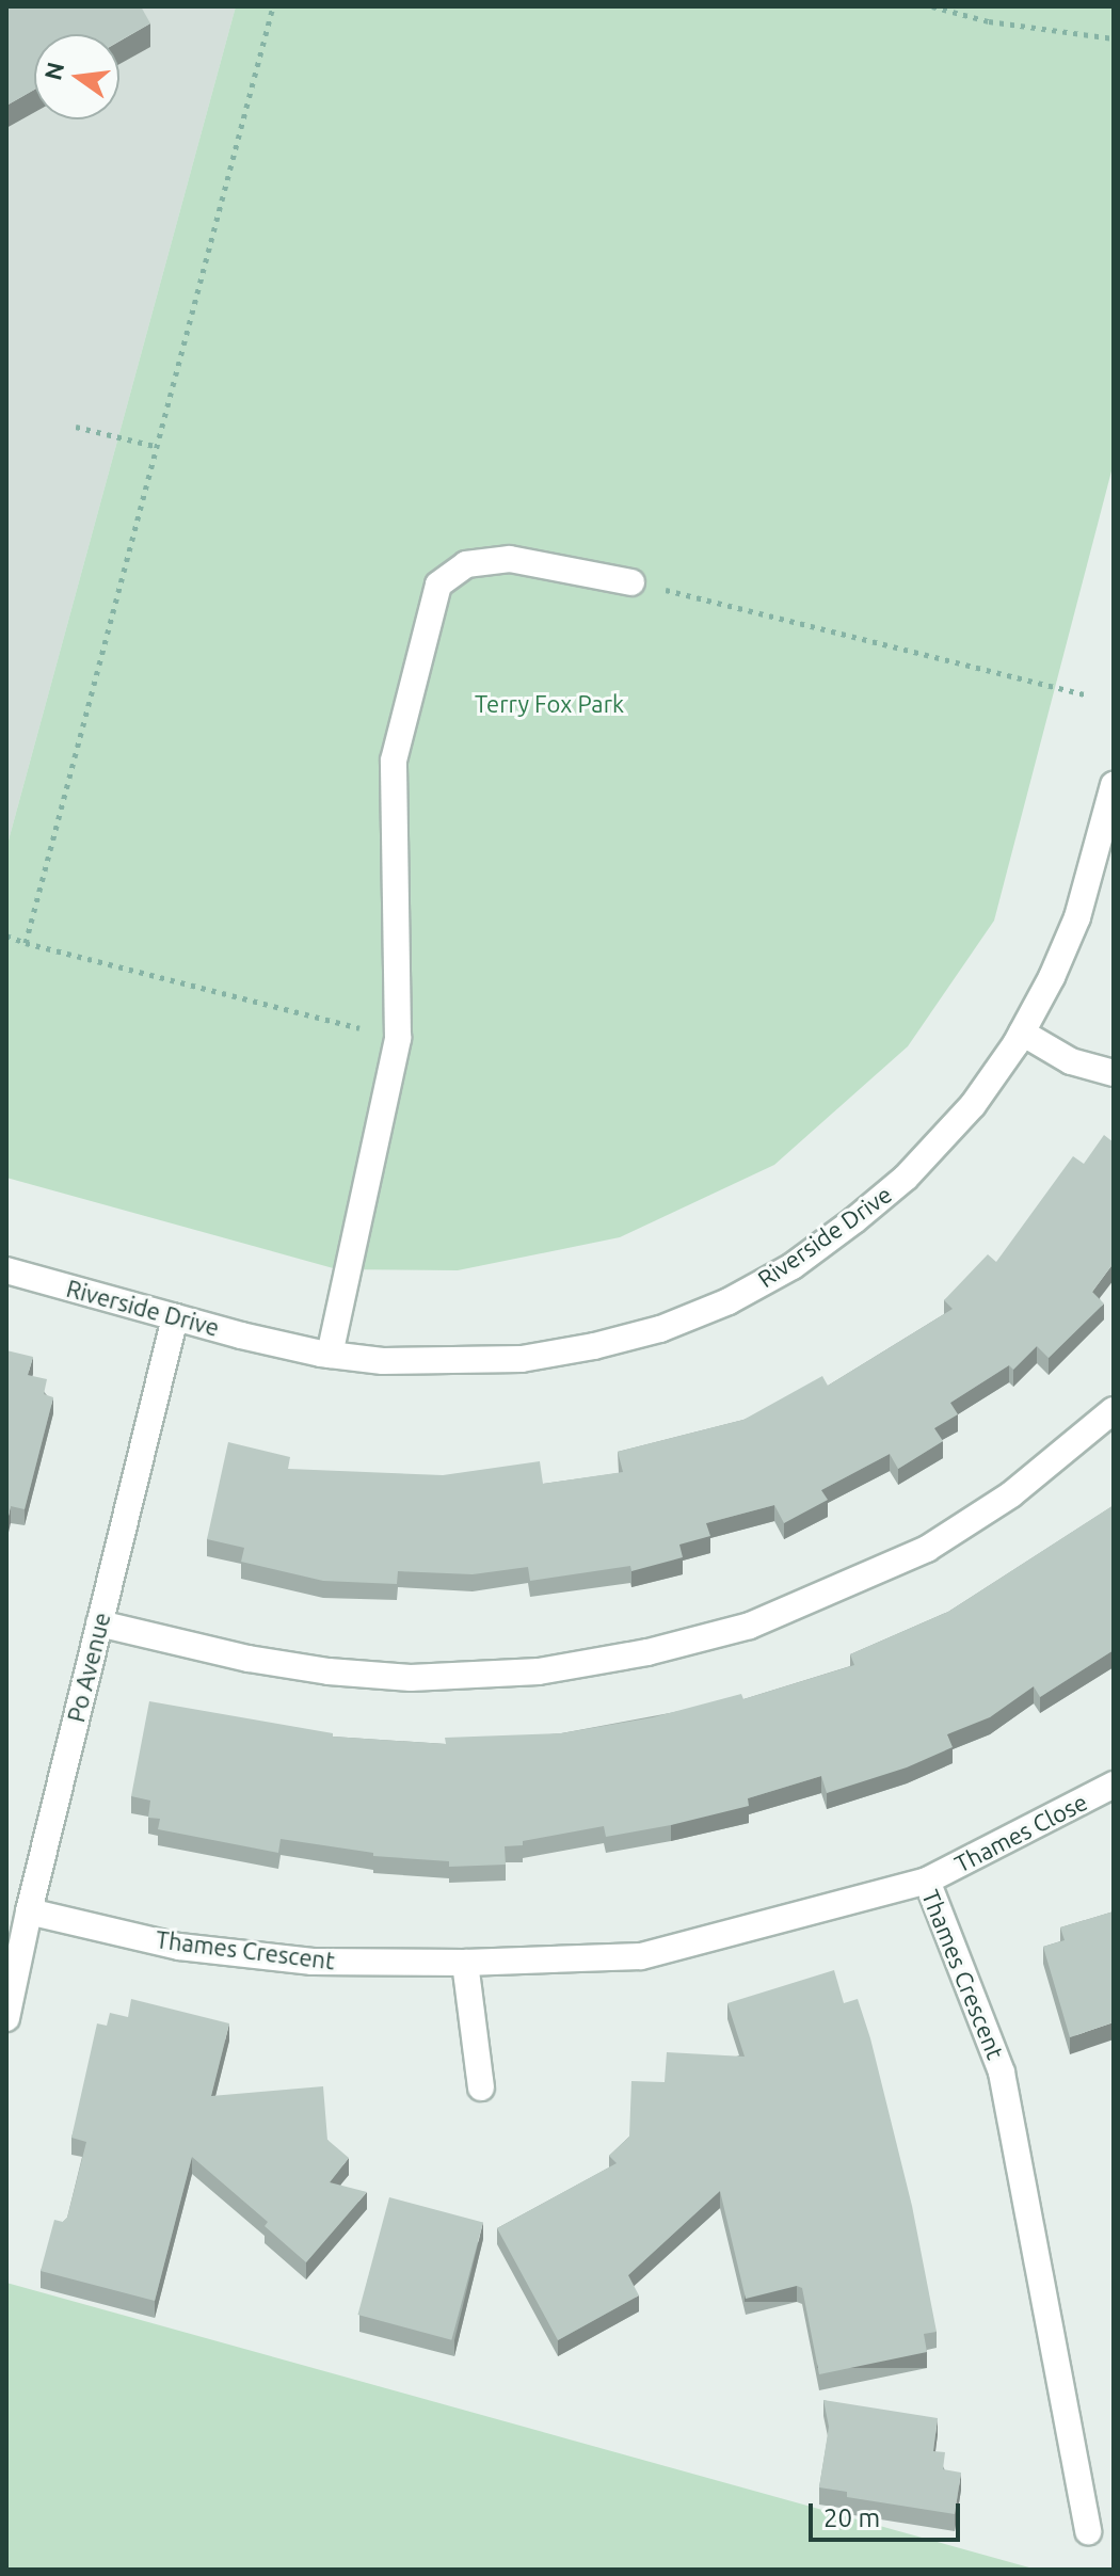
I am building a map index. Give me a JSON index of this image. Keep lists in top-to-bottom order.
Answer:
{
  "streets": {
    "street": [
      "Riverside Drive",
      "Po Avenue",
      "Thames Close",
      "Thames Crescent"
    ]
  },
  "crossings": [
    ["Riverside Drive", "Po Avenue"],
    ["Po Avenue", "Thames Crescent"],
    ["Thames Close", "Thames Crescent"]
  ],
  "parks": ["Terry Fox Park"],
  "scale_bar": "20 m",
  "north": "left"
}
